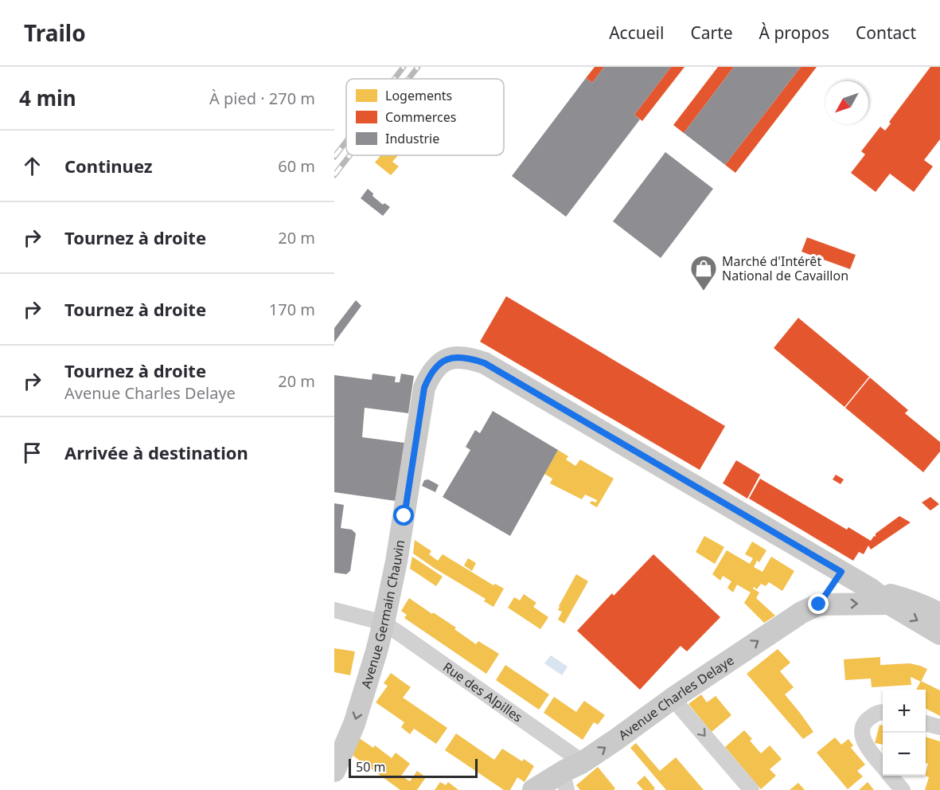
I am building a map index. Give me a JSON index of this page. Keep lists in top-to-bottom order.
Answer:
{
  "streets": {
    "street": ["Avenue Germain Chauvin", "Rue des Alpilles", "Avenue Charles Delaye"]
  },
  "crossings": [
    ["Avenue Germain Chauvin", "Rue des Alpilles"],
    ["Avenue Germain Chauvin", "Avenue Charles Delaye"],
    ["Rue des Alpilles", "Avenue Charles Delaye"]
  ],
  "one_way": ["Avenue Charles Delaye"],
  "places": {
    "shop": ["Marché d'Intérêt National de Cavaillon"]
  },
  "legend": ["Logements", "Commerces", "Industrie"],
  "scale_bar": "50 m",
  "north": "bottom left",
  "page": {
    "header": "Trailo",
    "nav": [
      "Accueil",
      "Carte",
      "À propos",
      "Contact"
    ],
    "heading": ["4 min", "À pied · 270 m"],
    "list": [
      ["Continuez", "60 m"],
      ["Tournez à droite", "20 m"],
      ["Tournez à droite", "170 m"],
      ["Tournez à droite", "Avenue Charles Delaye", "20 m"],
      "Arrivée à destination"
    ],
    "map_buttons": ["+", "−"],
    "scale": "50 m"
  }
}
